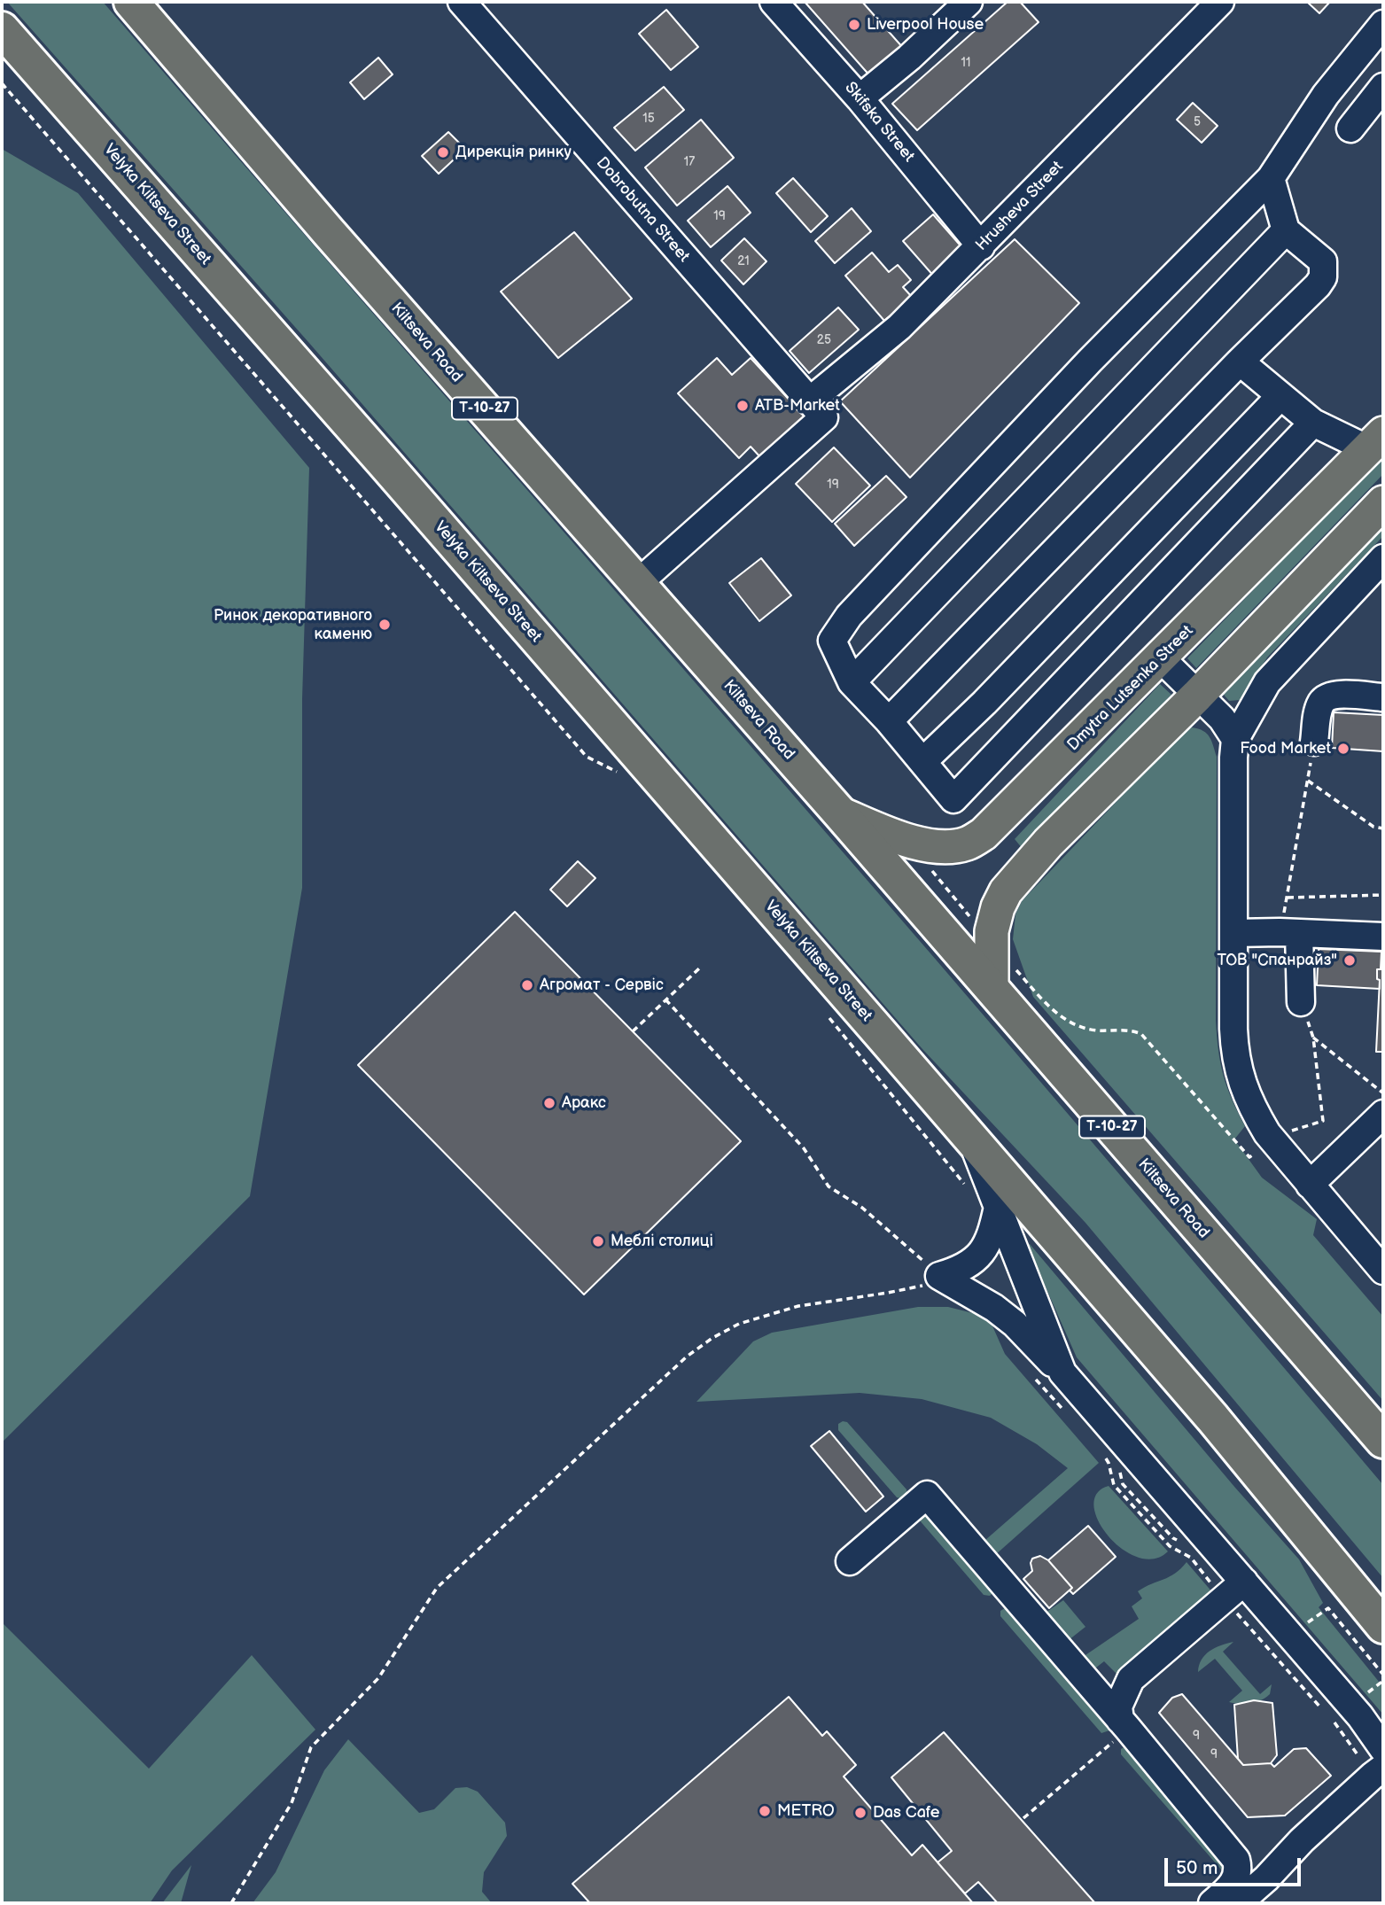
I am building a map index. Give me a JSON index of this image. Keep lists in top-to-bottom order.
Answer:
{
  "streets": {
    "highway": ["Velyka Kiltseva Street", "Kiltseva Road", "Т-10-27"],
    "main road": ["Dmytra Lutsenka Street"],
    "street": ["Skifska Street", "Hrusheva Street", "Dobrobutna Street"]
  },
  "crossings": [
    ["Skifska Street", "Hrusheva Street"],
    ["Hrusheva Street", "Dobrobutna Street"],
    ["Hrusheva Street", "Kiltseva Road"],
    ["Kiltseva Road", "Dmytra Lutsenka Street"]
  ],
  "places": [
    "Liverpool House",
    "Дирекція ринку",
    "ATB-Market",
    "Ринок декоративного каменю",
    "Food Market",
    "ТОВ \"Спанрайз\"",
    "Агромат - Сервіс",
    "Аракс",
    "Меблі столиці",
    "METRO",
    "Das Cafe"
  ],
  "house_numbers": [
    "11",
    "15",
    "5",
    "17",
    "19",
    "21",
    "25",
    "19",
    "9",
    "9"
  ],
  "scale_bar": "50 m"
}
